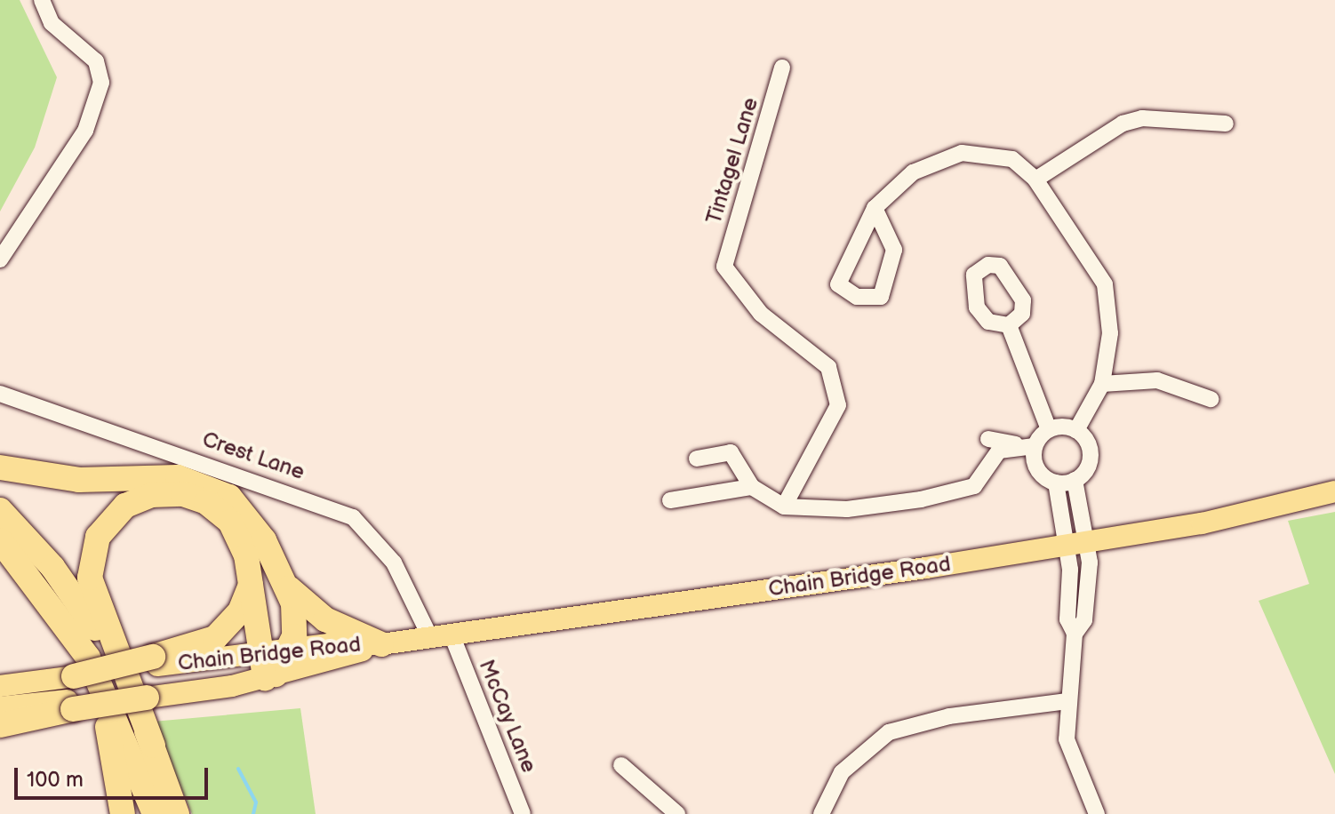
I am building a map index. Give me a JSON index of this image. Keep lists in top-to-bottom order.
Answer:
{
  "streets": {
    "main road": ["Chain Bridge Road"],
    "street": ["Tintagel Lane", "Crest Lane", "McCay Lane"]
  },
  "crossings": [
    ["Crest Lane", "Chain Bridge Road"],
    ["Crest Lane", "McCay Lane"],
    ["Chain Bridge Road", "McCay Lane"]
  ],
  "scale_bar": "100 m"
}
